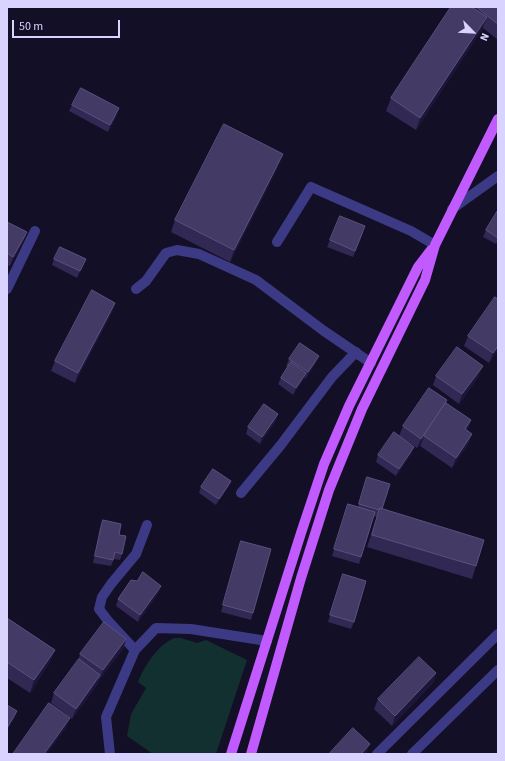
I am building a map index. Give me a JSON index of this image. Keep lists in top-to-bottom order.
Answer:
{
  "scale_bar": "50 m",
  "north": "bottom right"
}
